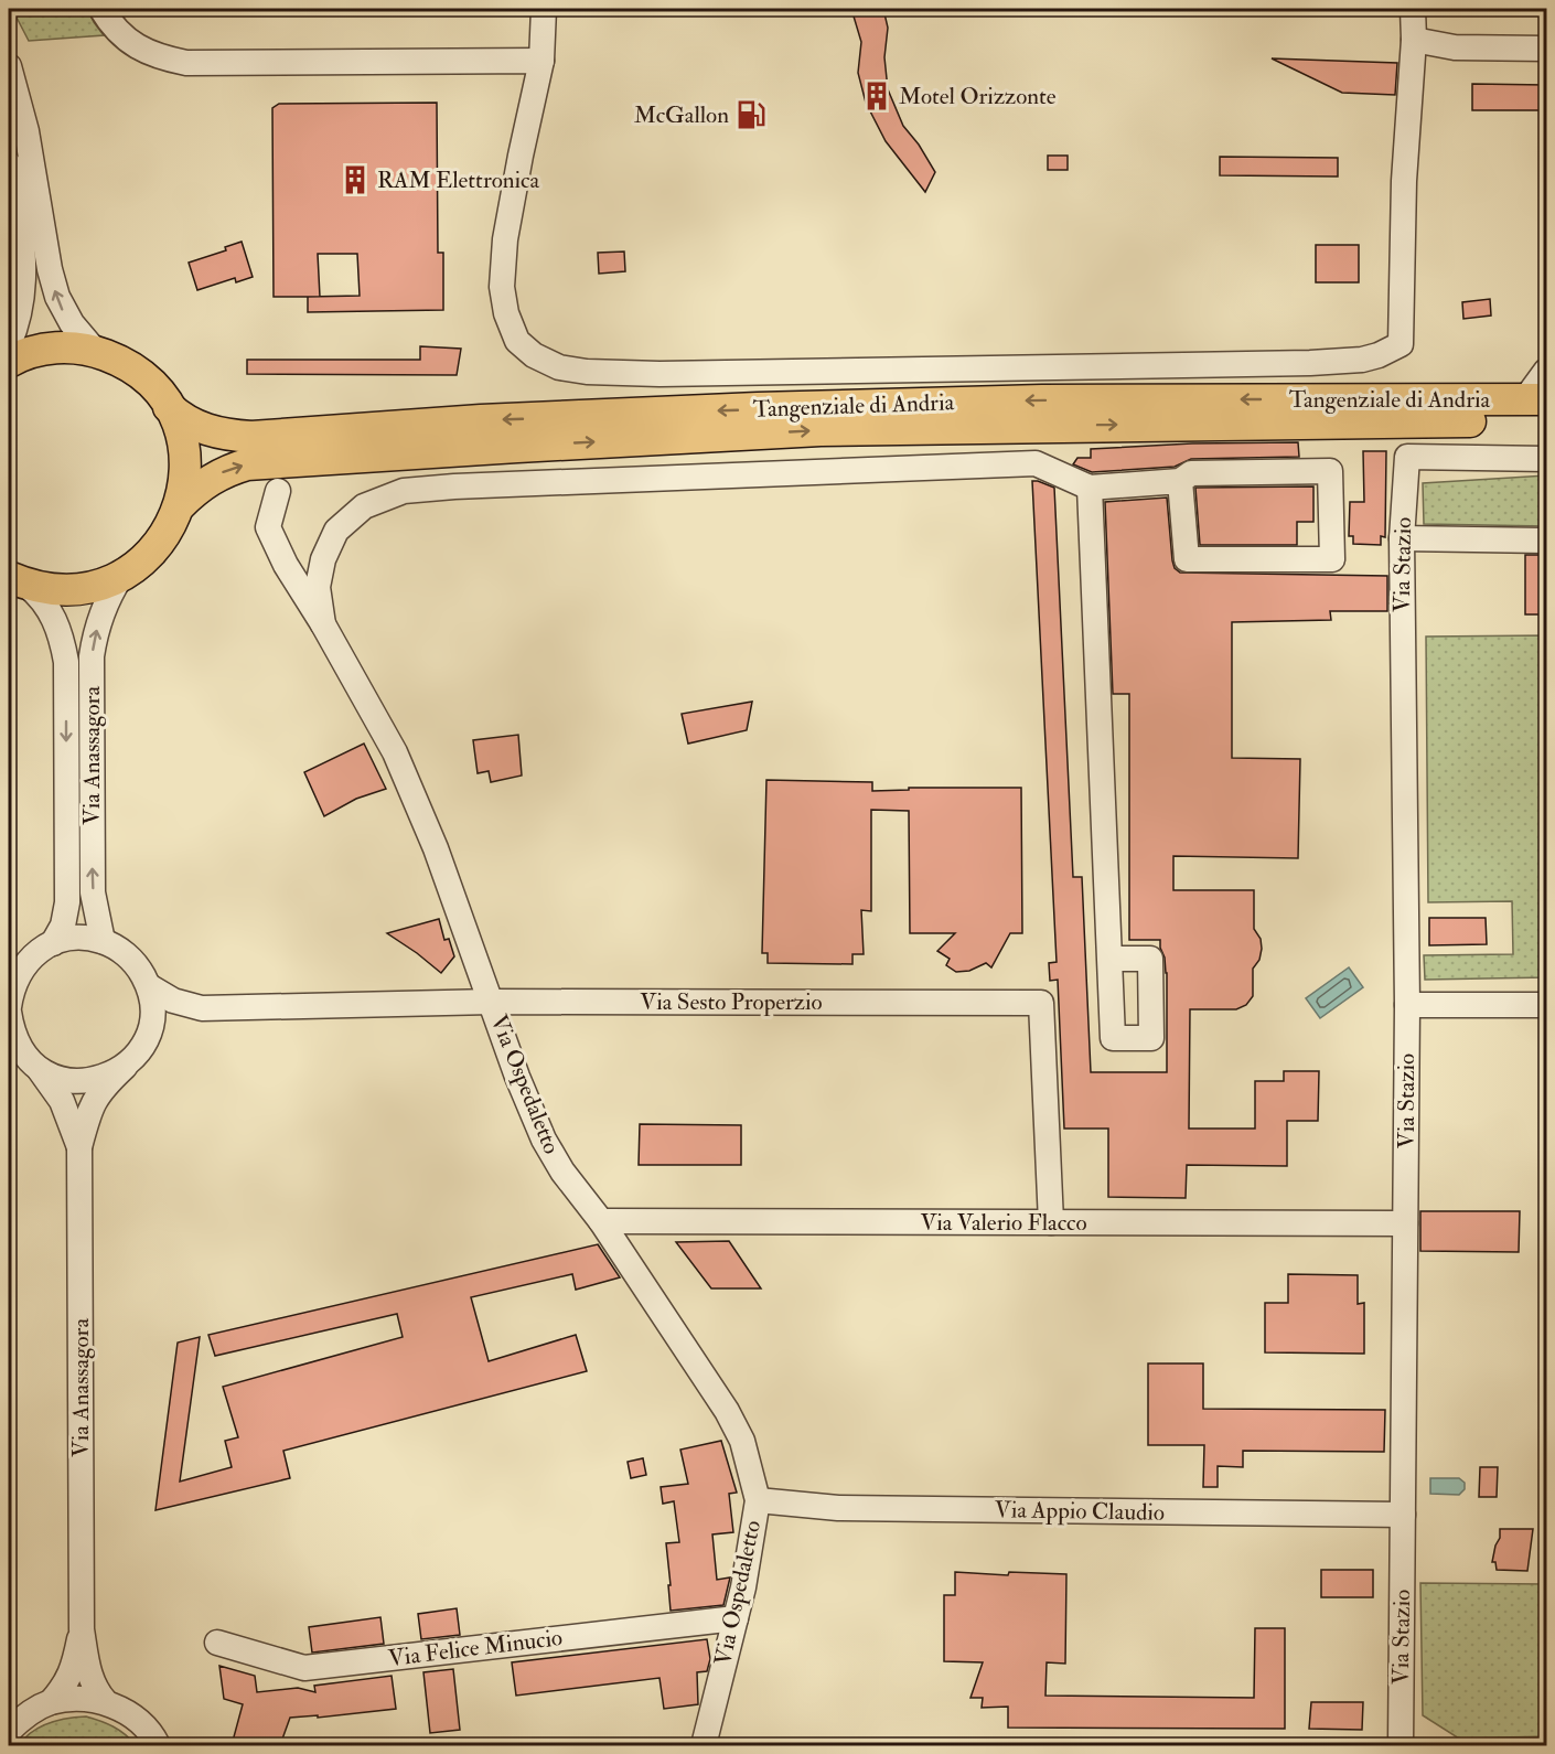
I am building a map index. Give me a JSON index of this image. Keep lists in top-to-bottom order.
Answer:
{
  "streets": {
    "main road": ["Tangenziale di Andria"],
    "street": [
      "Via Stazio",
      "Via Anassagora",
      "Via Sesto Properzio",
      "Via Ospedaletto",
      "Via Valerio Flacco",
      "Via Appio Claudio",
      "Via Felice Minucio"
    ]
  },
  "crossings": [
    ["Tangenziale di Andria", "Via Anassagora"],
    ["Via Stazio", "Via Valerio Flacco"],
    ["Via Stazio", "Via Appio Claudio"],
    ["Via Anassagora", "Via Sesto Properzio"],
    ["Via Sesto Properzio", "Via Ospedaletto"],
    ["Via Sesto Properzio", "Via Valerio Flacco"],
    ["Via Ospedaletto", "Via Valerio Flacco"],
    ["Via Ospedaletto", "Via Appio Claudio"],
    ["Via Ospedaletto", "Via Felice Minucio"]
  ],
  "places": {
    "building": ["Motel Orizzonte", "RAM Elettronica"],
    "fuel station": ["McGallon"]
  }
}
